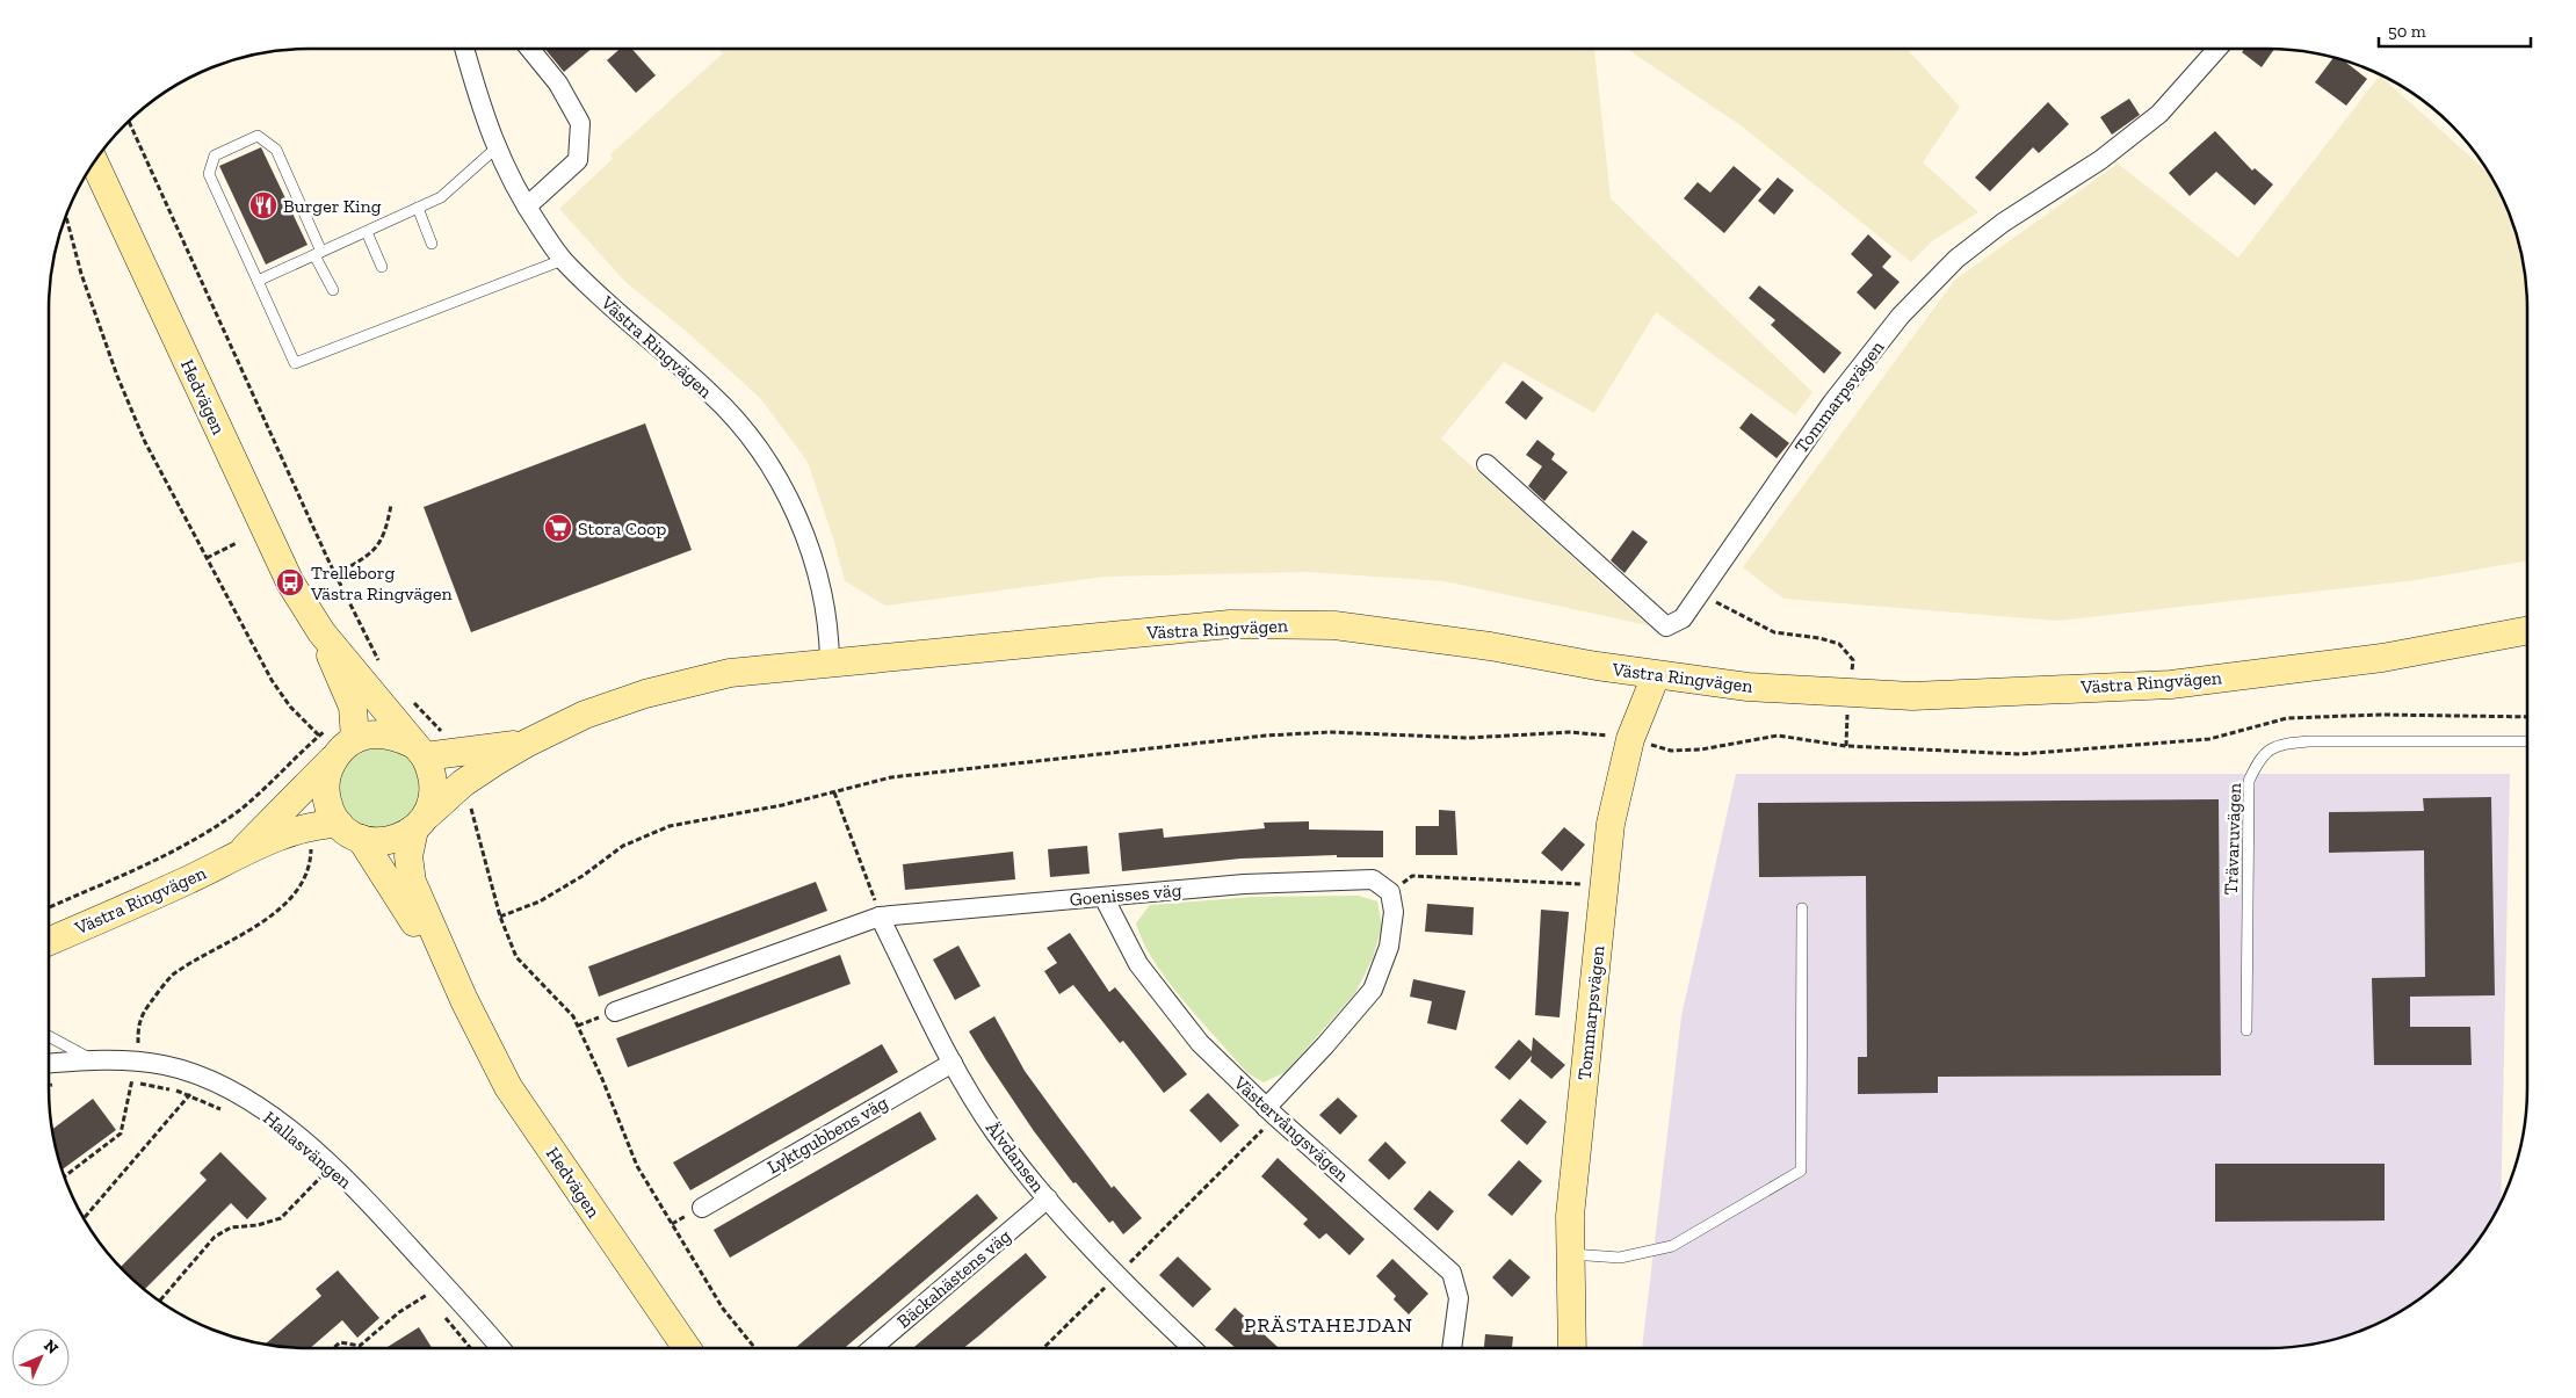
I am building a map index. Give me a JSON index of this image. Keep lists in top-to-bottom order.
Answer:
{
  "streets": {
    "main road": ["Västra Ringvägen", "Hedvägen", "Tommarpsvägen"],
    "street": [
      "Goenisses väg",
      "Västervångsvägen",
      "Lyktgubbens väg",
      "Hallasvängen",
      "Älvdansen",
      "Bäckahästens väg"
    ],
    "lane": ["Trävaruvägen"]
  },
  "crossings": [
    ["Västra Ringvägen", "Hedvägen"],
    ["Västra Ringvägen", "Tommarpsvägen"],
    ["Goenisses väg", "Västervångsvägen"],
    ["Goenisses väg", "Älvdansen"],
    ["Lyktgubbens väg", "Älvdansen"],
    ["Älvdansen", "Bäckahästens väg"]
  ],
  "districts": ["PRÄSTAHEJDAN"],
  "places": {
    "restaurant": ["Burger King"],
    "supermarket": ["Stora Coop"],
    "bus stop": ["Trelleborg Västra Ringvägen"]
  },
  "scale_bar": "50 m",
  "north": "top right"
}
